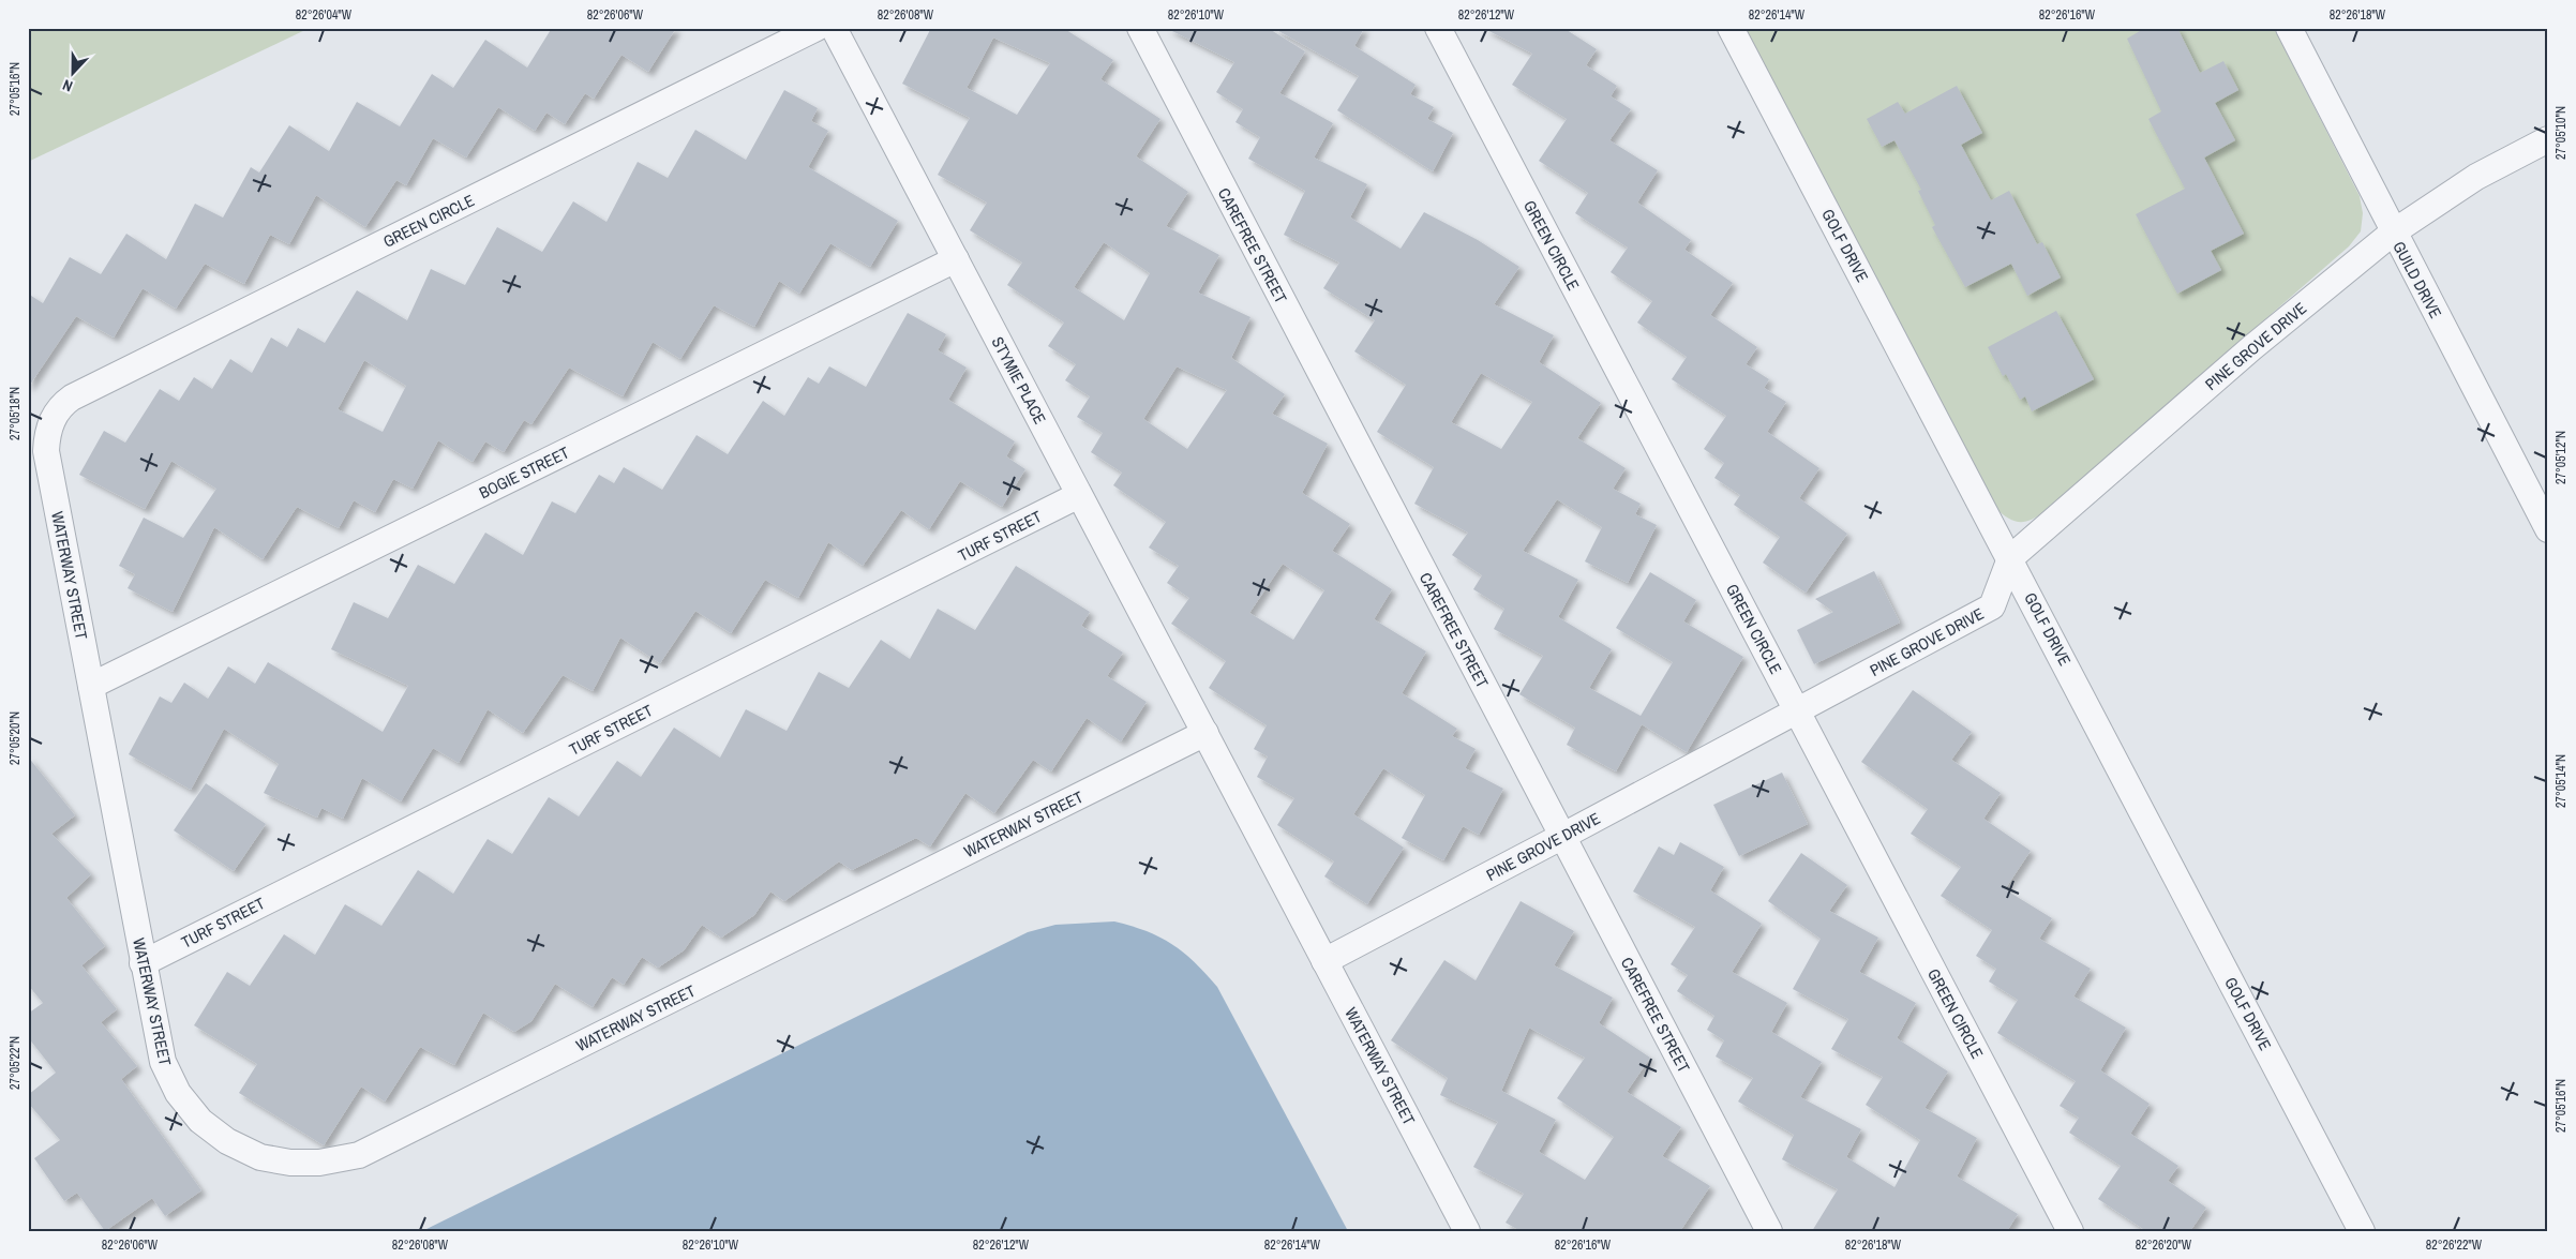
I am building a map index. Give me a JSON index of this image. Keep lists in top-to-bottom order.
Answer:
{
  "streets": {
    "street": [
      "GREEN CIRCLE",
      "CAREFREE STREET",
      "GOLF DRIVE",
      "GUILD DRIVE",
      "PINE GROVE DRIVE",
      "STYMIE PLACE",
      "BOGIE STREET",
      "TURF STREET",
      "WATERWAY STREET"
    ]
  },
  "crossings": [
    ["GREEN CIRCLE", "PINE GROVE DRIVE"],
    ["GREEN CIRCLE", "WATERWAY STREET"],
    ["CAREFREE STREET", "PINE GROVE DRIVE"],
    ["GOLF DRIVE", "PINE GROVE DRIVE"],
    ["GUILD DRIVE", "PINE GROVE DRIVE"],
    ["PINE GROVE DRIVE", "WATERWAY STREET"],
    ["STYMIE PLACE", "BOGIE STREET"],
    ["STYMIE PLACE", "TURF STREET"],
    ["STYMIE PLACE", "WATERWAY STREET"],
    ["BOGIE STREET", "WATERWAY STREET"],
    ["TURF STREET", "WATERWAY STREET"]
  ],
  "north": "bottom",
  "coordinates": [
    "82°26'04\"W",
    "82°26'06\"W",
    "82°26'08\"W",
    "82°26'10\"W",
    "82°26'12\"W",
    "82°26'14\"W",
    "82°26'16\"W",
    "82°26'18\"W",
    "27°05'16\"N",
    "27°05'10\"N",
    "27°05'18\"N",
    "27°05'12\"N",
    "27°05'20\"N",
    "27°05'14\"N",
    "27°05'22\"N",
    "82°26'20\"W",
    "82°26'22\"W"
  ]
}
